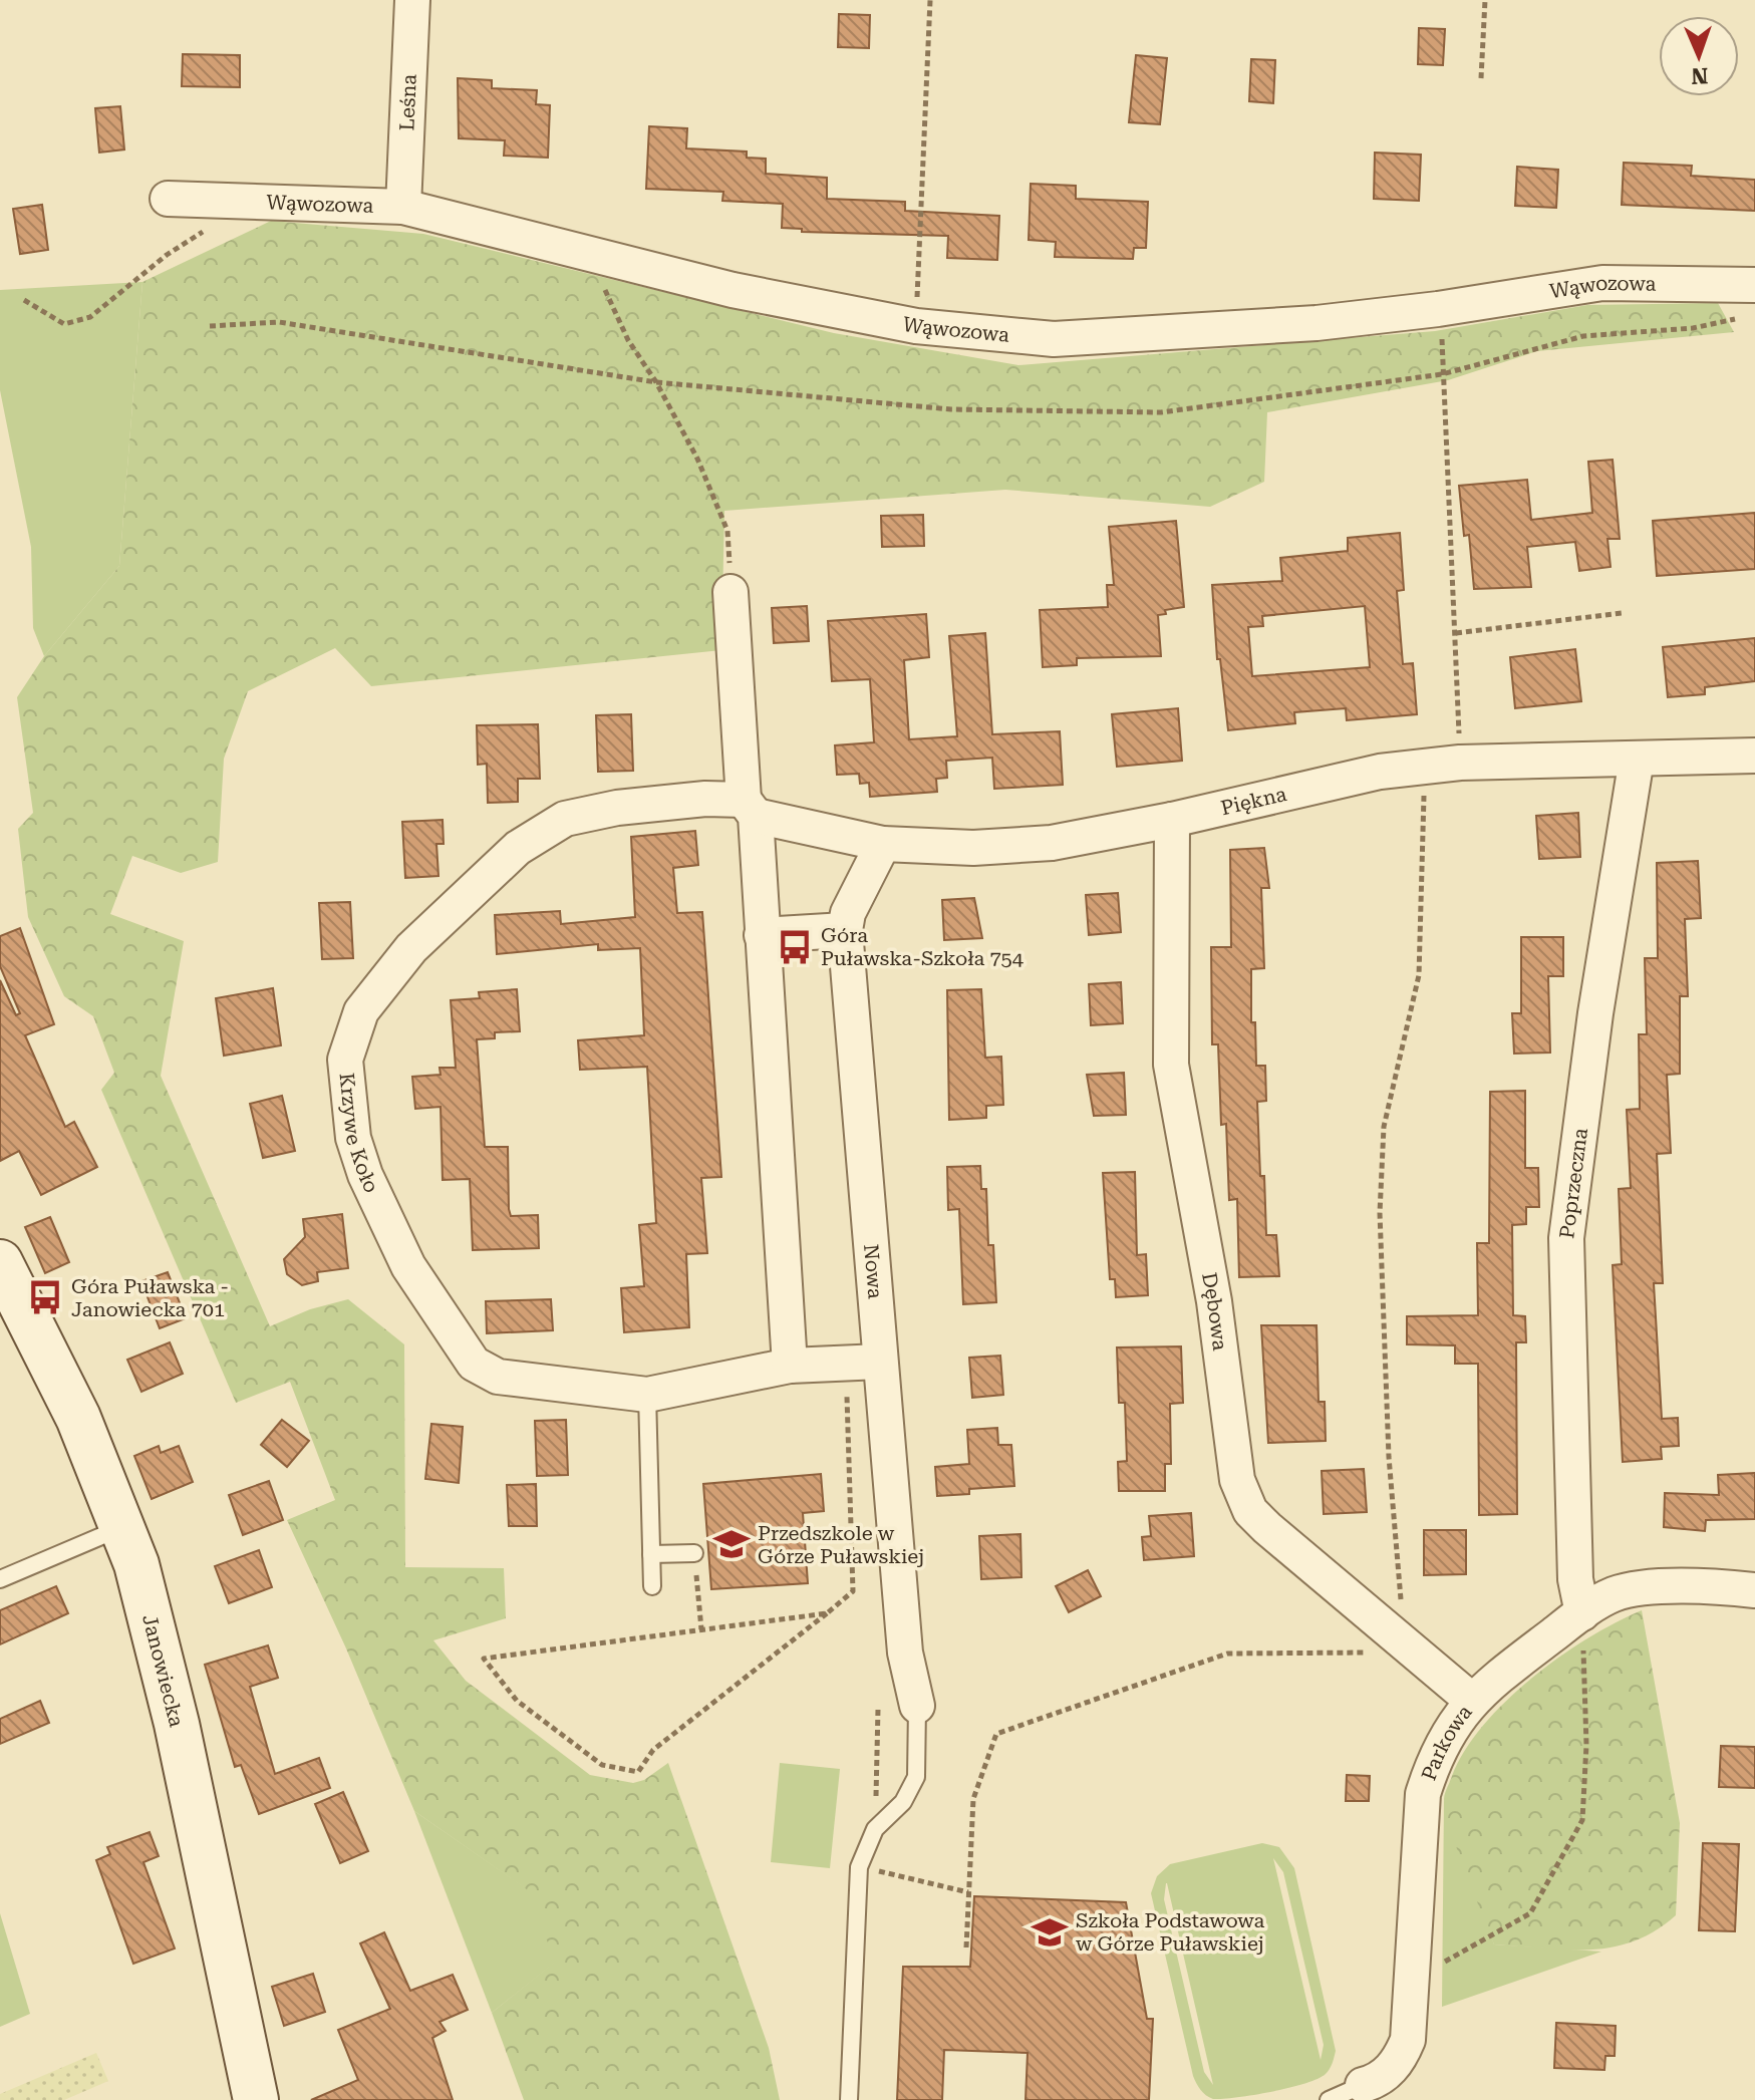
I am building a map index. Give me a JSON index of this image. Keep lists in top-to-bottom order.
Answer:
{
  "streets": {
    "street": [
      "Leśna",
      "Wąwozowa",
      "Piękna",
      "Krzywe Koło",
      "Poprzeczna",
      "Nowa",
      "Dębowa",
      "Janowiecka",
      "Parkowa"
    ]
  },
  "crossings": [
    ["Leśna", "Wąwozowa"],
    ["Piękna", "Krzywe Koło"],
    ["Piękna", "Poprzeczna"],
    ["Piękna", "Nowa"],
    ["Piękna", "Dębowa"],
    ["Krzywe Koło", "Nowa"],
    ["Poprzeczna", "Parkowa"],
    ["Dębowa", "Parkowa"]
  ],
  "places": {
    "bus stop": ["Góra Puławska-Szkoła 754", "Góra Puławska - Janowiecka 701"],
    "school or university": ["Przedszkole w Górze Puławskiej", "Szkoła Podstawowa w Górze Puławskiej"]
  },
  "north": "bottom"
}
